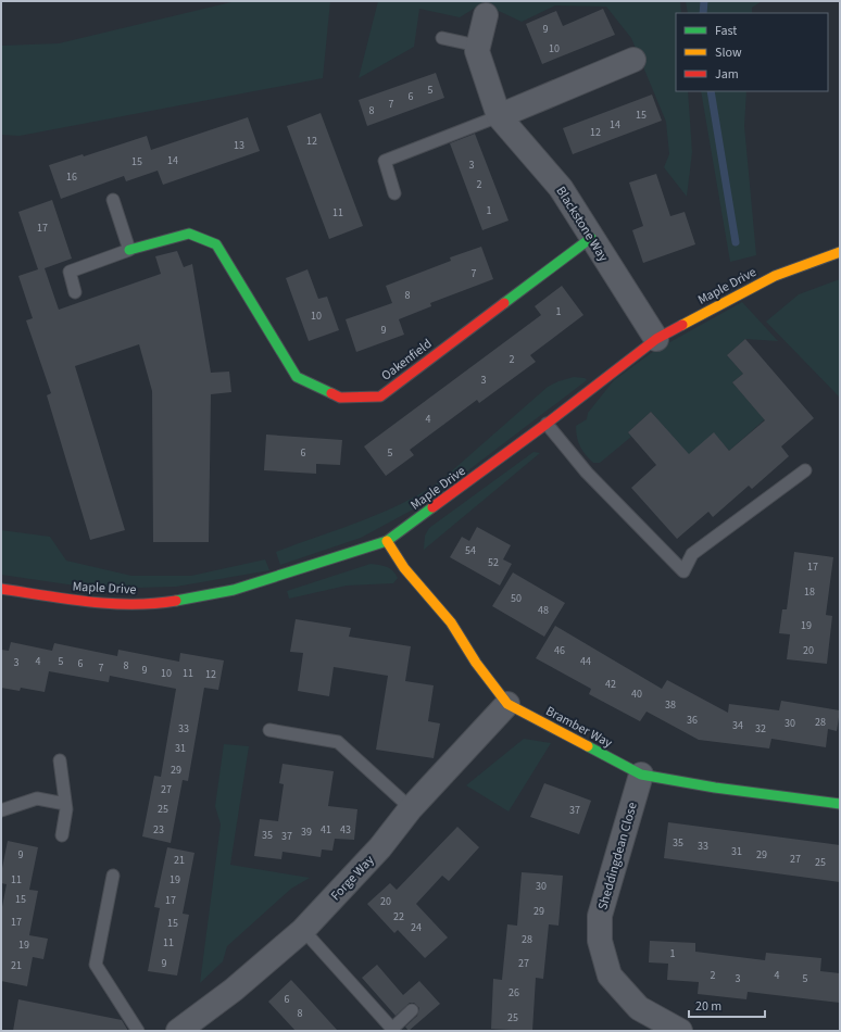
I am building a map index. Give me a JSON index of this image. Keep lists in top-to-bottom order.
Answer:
{
  "streets": {
    "street": [
      "Blackstone Way",
      "Maple Drive",
      "Oakenfield",
      "Bramber Way",
      "Sheddingdean Close",
      "Forge Way"
    ]
  },
  "crossings": [
    ["Blackstone Way", "Maple Drive"],
    ["Blackstone Way", "Oakenfield"],
    ["Maple Drive", "Bramber Way"],
    ["Bramber Way", "Sheddingdean Close"],
    ["Bramber Way", "Forge Way"]
  ],
  "house_numbers": [
    "9",
    "10",
    "5",
    "6",
    "7",
    "8",
    "15",
    "14",
    "12",
    "12",
    "13",
    "14",
    "15",
    "3",
    "16",
    "2",
    "1",
    "11",
    "17",
    "7",
    "8",
    "1",
    "10",
    "9",
    "2",
    "3",
    "4",
    "6",
    "5",
    "54",
    "52",
    "17",
    "18",
    "50",
    "48",
    "19",
    "46",
    "20",
    "4",
    "5",
    "44",
    "3",
    "6",
    "8",
    "7",
    "9",
    "10",
    "11",
    "12",
    "42",
    "40",
    "38",
    "36",
    "28",
    "30",
    "34",
    "33",
    "32",
    "31",
    "29",
    "27",
    "25",
    "37",
    "23",
    "41",
    "43",
    "39",
    "35",
    "37",
    "35",
    "33",
    "31",
    "9",
    "29",
    "27",
    "21",
    "25",
    "11",
    "19",
    "30",
    "15",
    "17",
    "20",
    "29",
    "22",
    "17",
    "15",
    "24",
    "28",
    "11",
    "19",
    "1",
    "9",
    "27",
    "21",
    "2",
    "4",
    "3",
    "5",
    "26",
    "6",
    "8",
    "25"
  ],
  "legend": ["Fast", "Slow", "Jam"],
  "scale_bar": "20 m"
}
